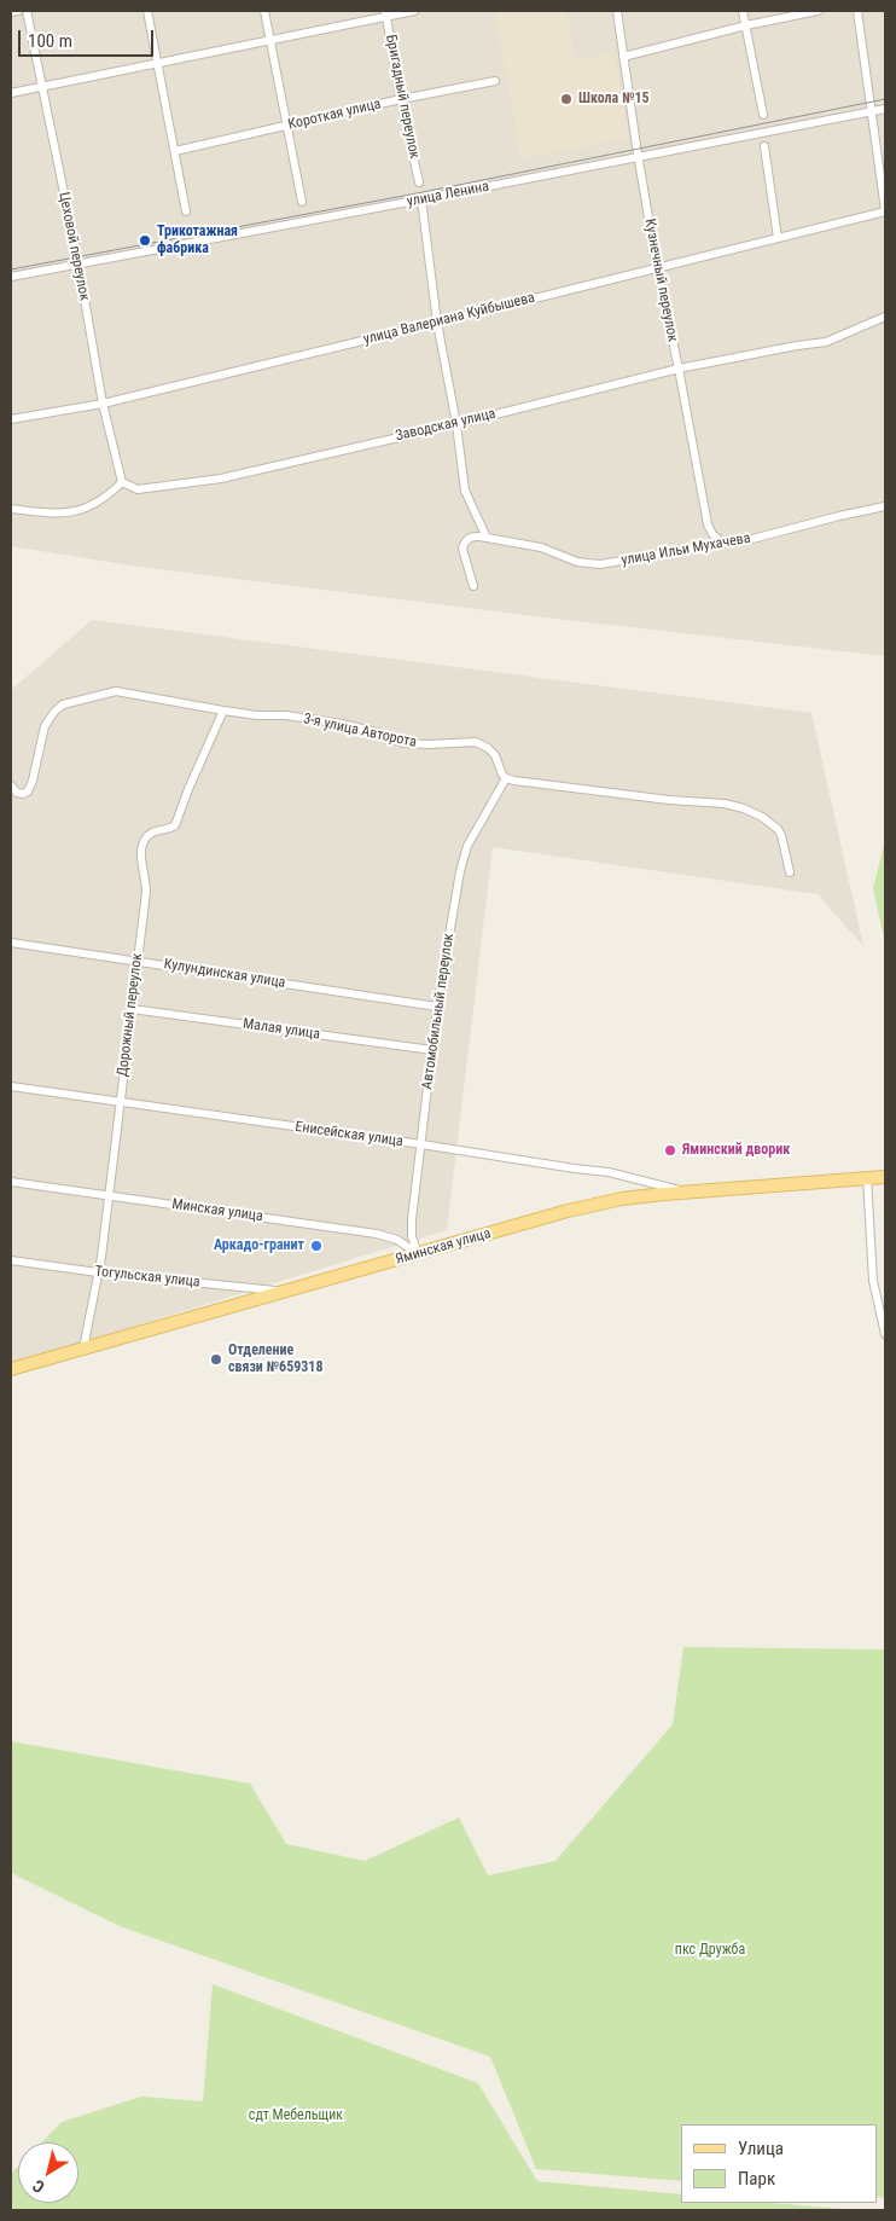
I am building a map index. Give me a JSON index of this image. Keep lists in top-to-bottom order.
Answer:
{
  "streets": {
    "main road": ["Яминская улица"],
    "street": [
      "Бригадный переулок",
      "Короткая улица",
      "улица Ленина",
      "Цеховой переулок",
      "Кузнечный переулок",
      "улица Валериана Куйбышева",
      "Заводская улица",
      "улица Ильи Мухачева",
      "3-я улица Авторота",
      "Кулундинская улица",
      "Автомобильный переулок",
      "Дорожный переулок",
      "Малая улица",
      "Енисейская улица",
      "Минская улица",
      "Тогульская улица"
    ]
  },
  "crossings": [
    ["Бригадный переулок", "Короткая улица"],
    ["улица Ленина", "Цеховой переулок"],
    ["улица Ленина", "Кузнечный переулок"],
    ["Цеховой переулок", "улица Валериана Куйбышева"],
    ["Цеховой переулок", "Заводская улица"],
    ["Кузнечный переулок", "улица Валериана Куйбышева"],
    ["Кузнечный переулок", "Заводская улица"],
    ["Кузнечный переулок", "улица Ильи Мухачева"],
    ["3-я улица Авторота", "Автомобильный переулок"],
    ["3-я улица Авторота", "Дорожный переулок"],
    ["Кулундинская улица", "Автомобильный переулок"],
    ["Кулундинская улица", "Дорожный переулок"],
    ["Автомобильный переулок", "Малая улица"],
    ["Автомобильный переулок", "Енисейская улица"],
    ["Автомобильный переулок", "Минская улица"],
    ["Автомобильный переулок", "Яминская улица"],
    ["Дорожный переулок", "Малая улица"],
    ["Дорожный переулок", "Енисейская улица"],
    ["Дорожный переулок", "Минская улица"],
    ["Дорожный переулок", "Яминская улица"],
    ["Дорожный переулок", "Тогульская улица"],
    ["Енисейская улица", "Яминская улица"],
    ["Минская улица", "Яминская улица"],
    ["Яминская улица", "Тогульская улица"]
  ],
  "parks": ["пкс Дружба", "сдт Мебельщик"],
  "places": [
    "Школа №15",
    "Трикотажная фабрика",
    "Яминский дворик",
    "Аркадо-гранит",
    "Отделение связи №659318"
  ],
  "legend": ["Улица", "Парк"],
  "scale_bar": "100 m",
  "north": "bottom left"
}
